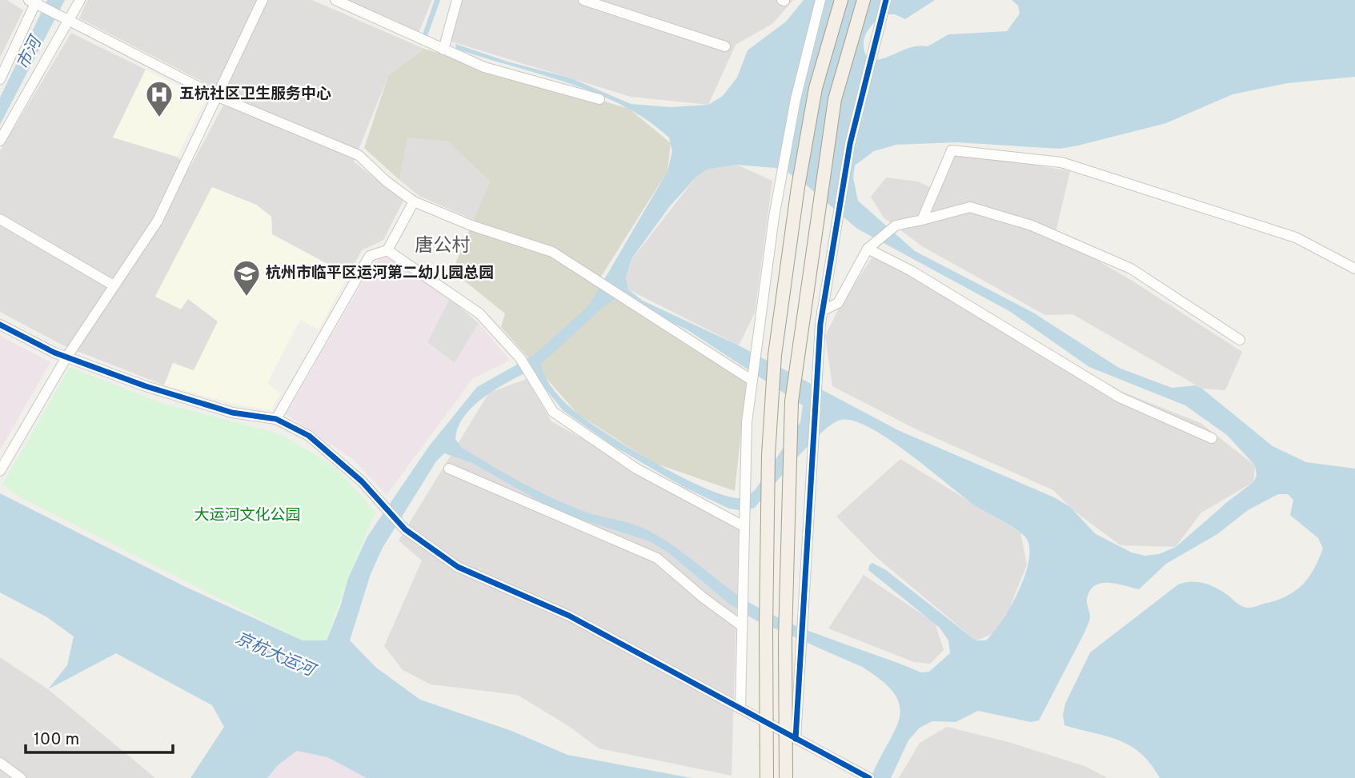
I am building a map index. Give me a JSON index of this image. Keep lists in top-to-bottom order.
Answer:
{
  "districts": ["唐公村"],
  "water": ["市河", "京杭大运河"],
  "parks": ["大运河文化公园"],
  "places": {
    "hospital": ["五杭社区卫生服务中心"],
    "school or university": ["杭州市临平区运河第二幼儿园总园"]
  },
  "scale_bar": "100 m"
}
